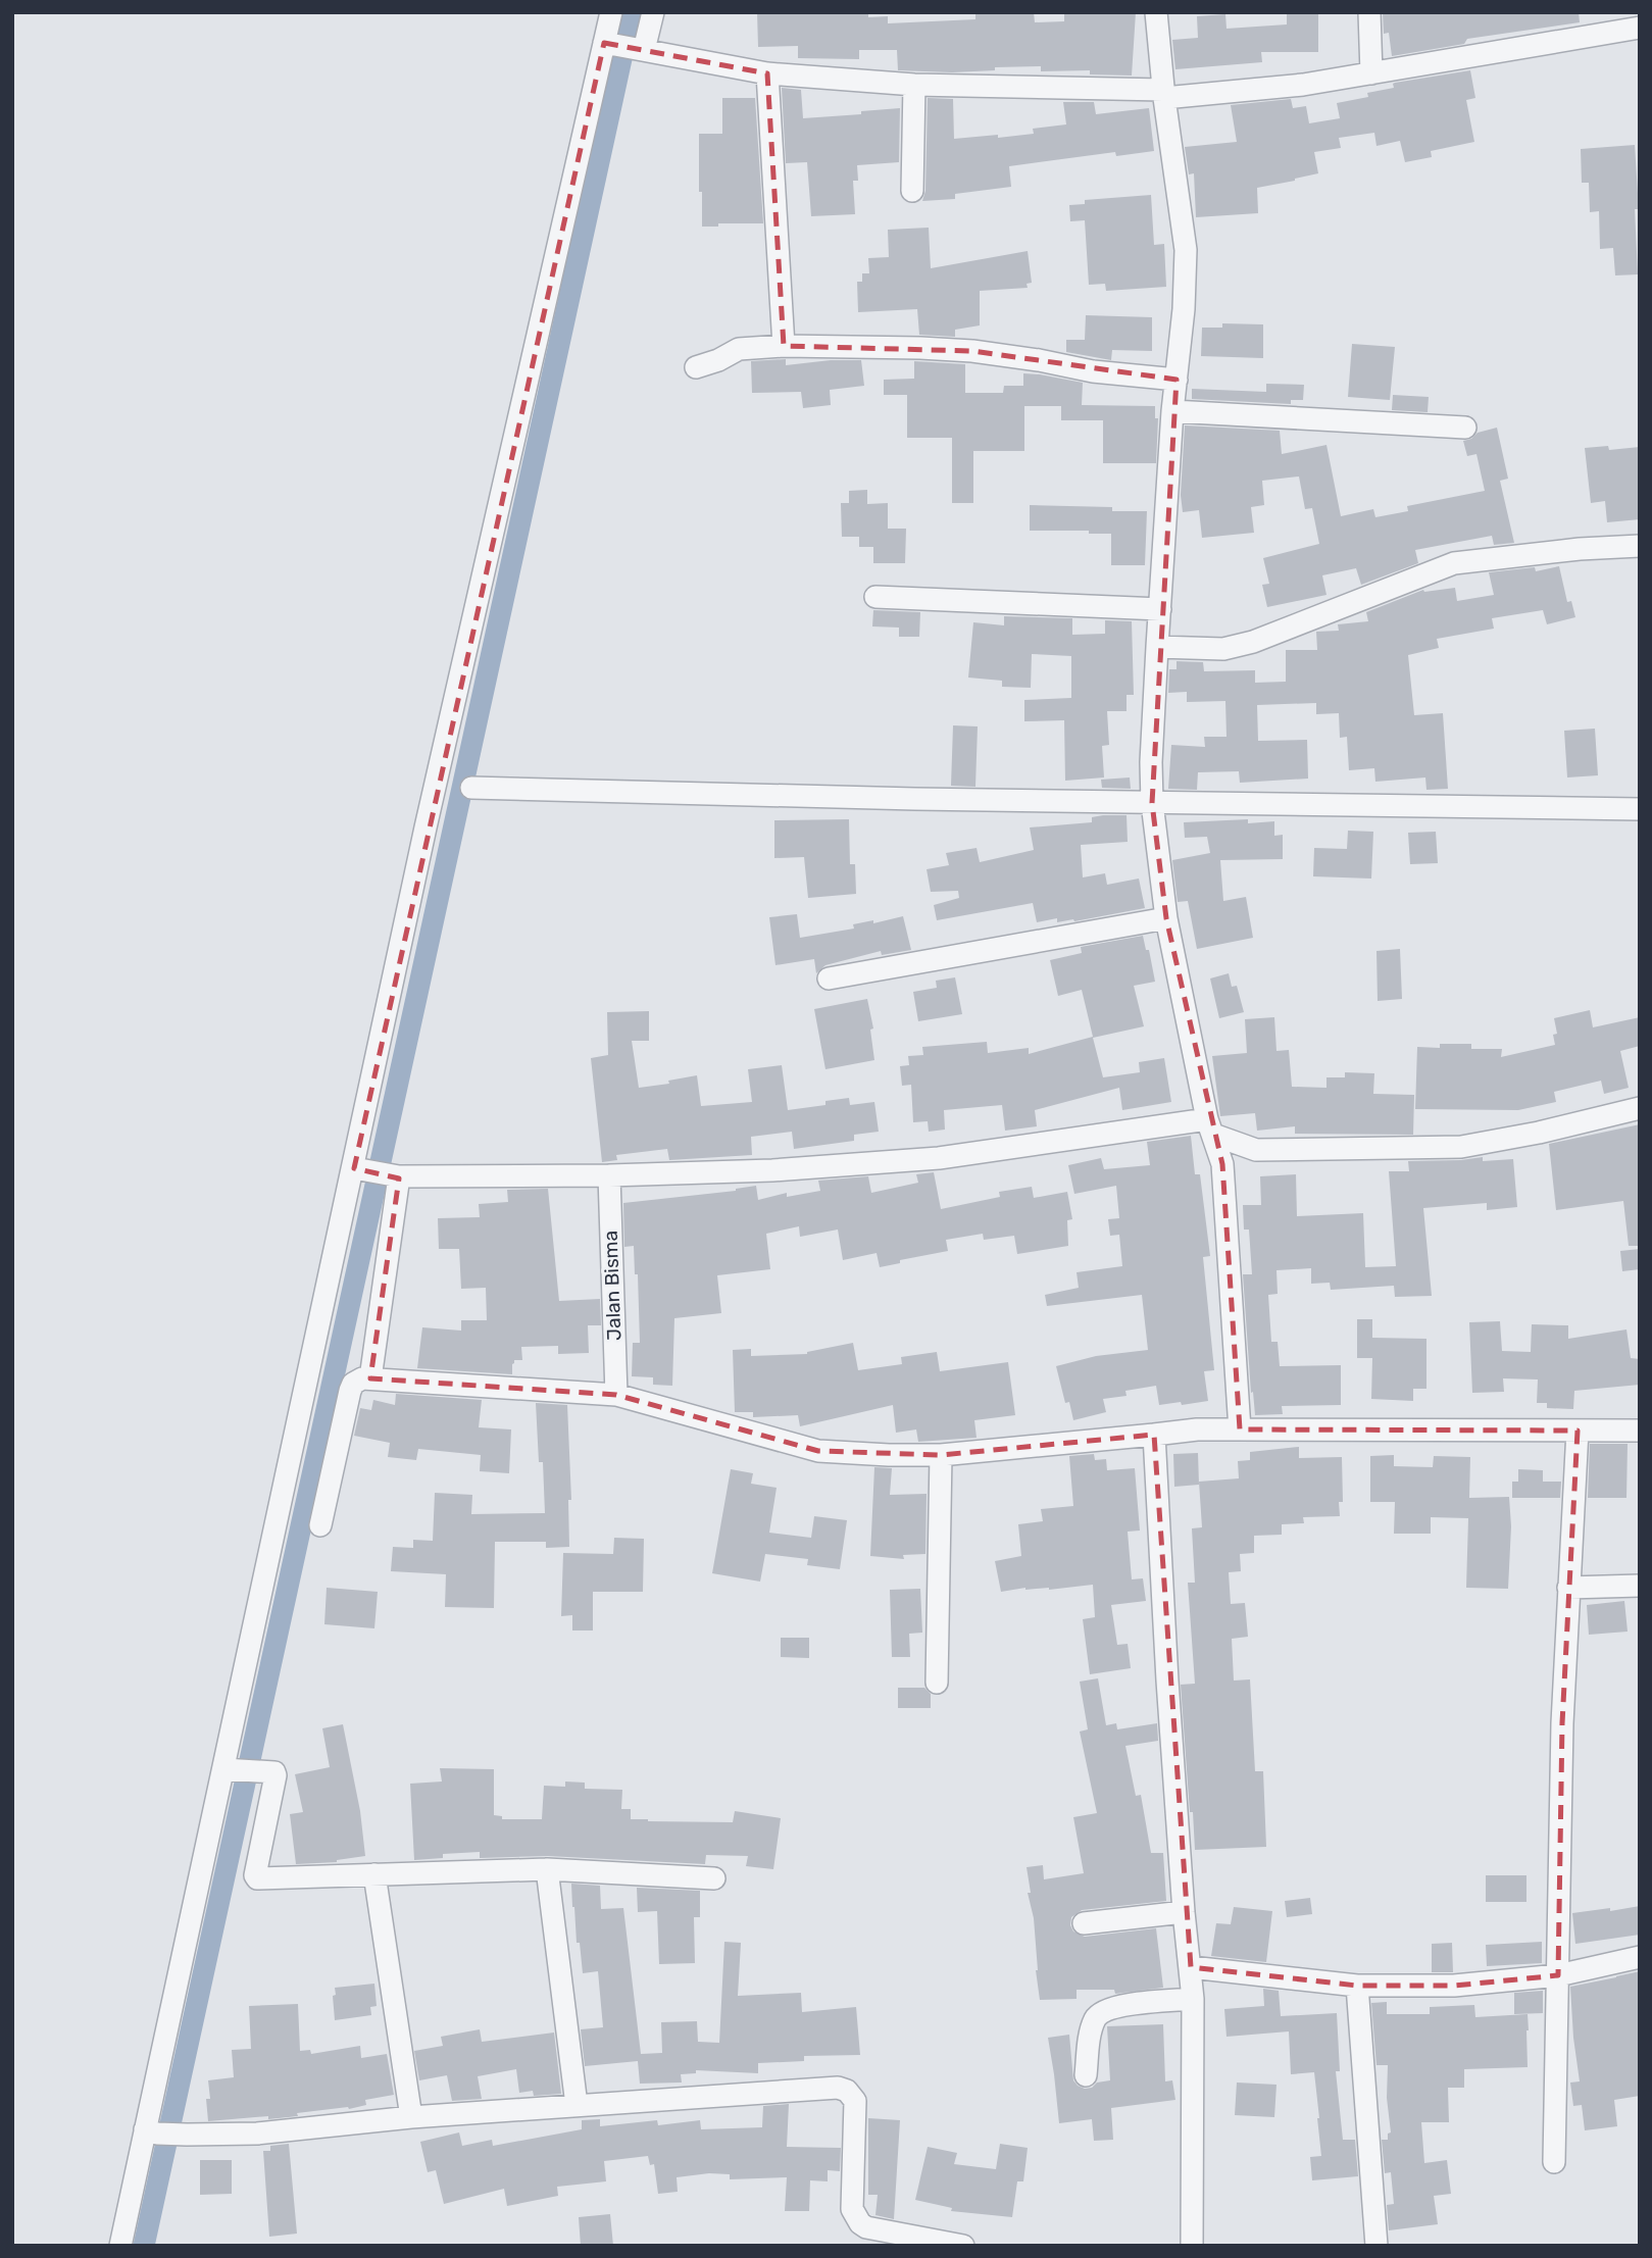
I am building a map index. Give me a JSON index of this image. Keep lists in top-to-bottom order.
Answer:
{
  "streets": {
    "street": ["Jalan Bisma"]
  }
}
